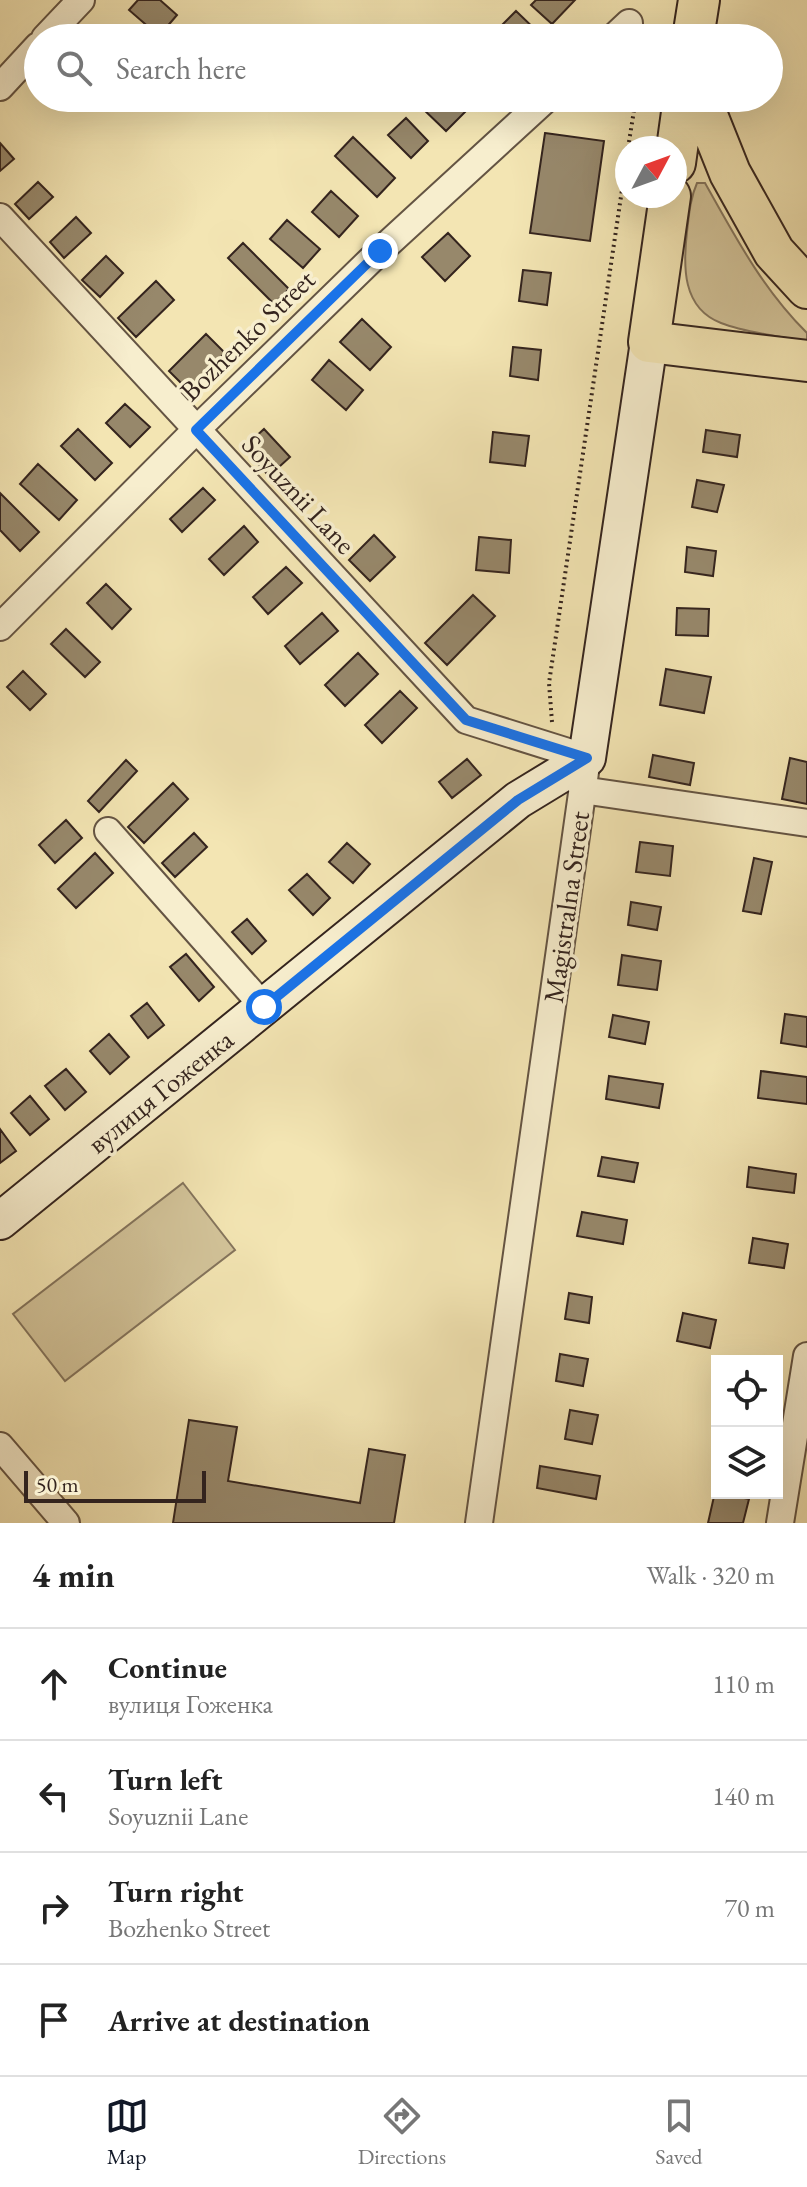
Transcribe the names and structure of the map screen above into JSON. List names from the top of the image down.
{
  "streets": {
    "main road": ["Magistralna Street"],
    "street": ["Bozhenko Street", "Soyuznii Lane", "вулиця Гоженка"]
  },
  "crossings": [
    ["Bozhenko Street", "Soyuznii Lane"],
    ["Soyuznii Lane", "Magistralna Street"],
    ["Soyuznii Lane", "вулиця Гоженка"],
    ["Magistralna Street", "вулиця Гоженка"]
  ],
  "scale_bar": "50 m",
  "north": "top right",
  "page": {
    "search": "Search here",
    "scale": "50 m",
    "heading": ["4 min", "Walk · 320 m"],
    "list": [
      ["Continue", "вулиця Гоженка", "110 m"],
      ["Turn left", "Soyuznii Lane", "140 m"],
      ["Turn right", "Bozhenko Street", "70 m"],
      "Arrive at destination"
    ],
    "nav": ["Map", "Directions", "Saved"]
  }
}
